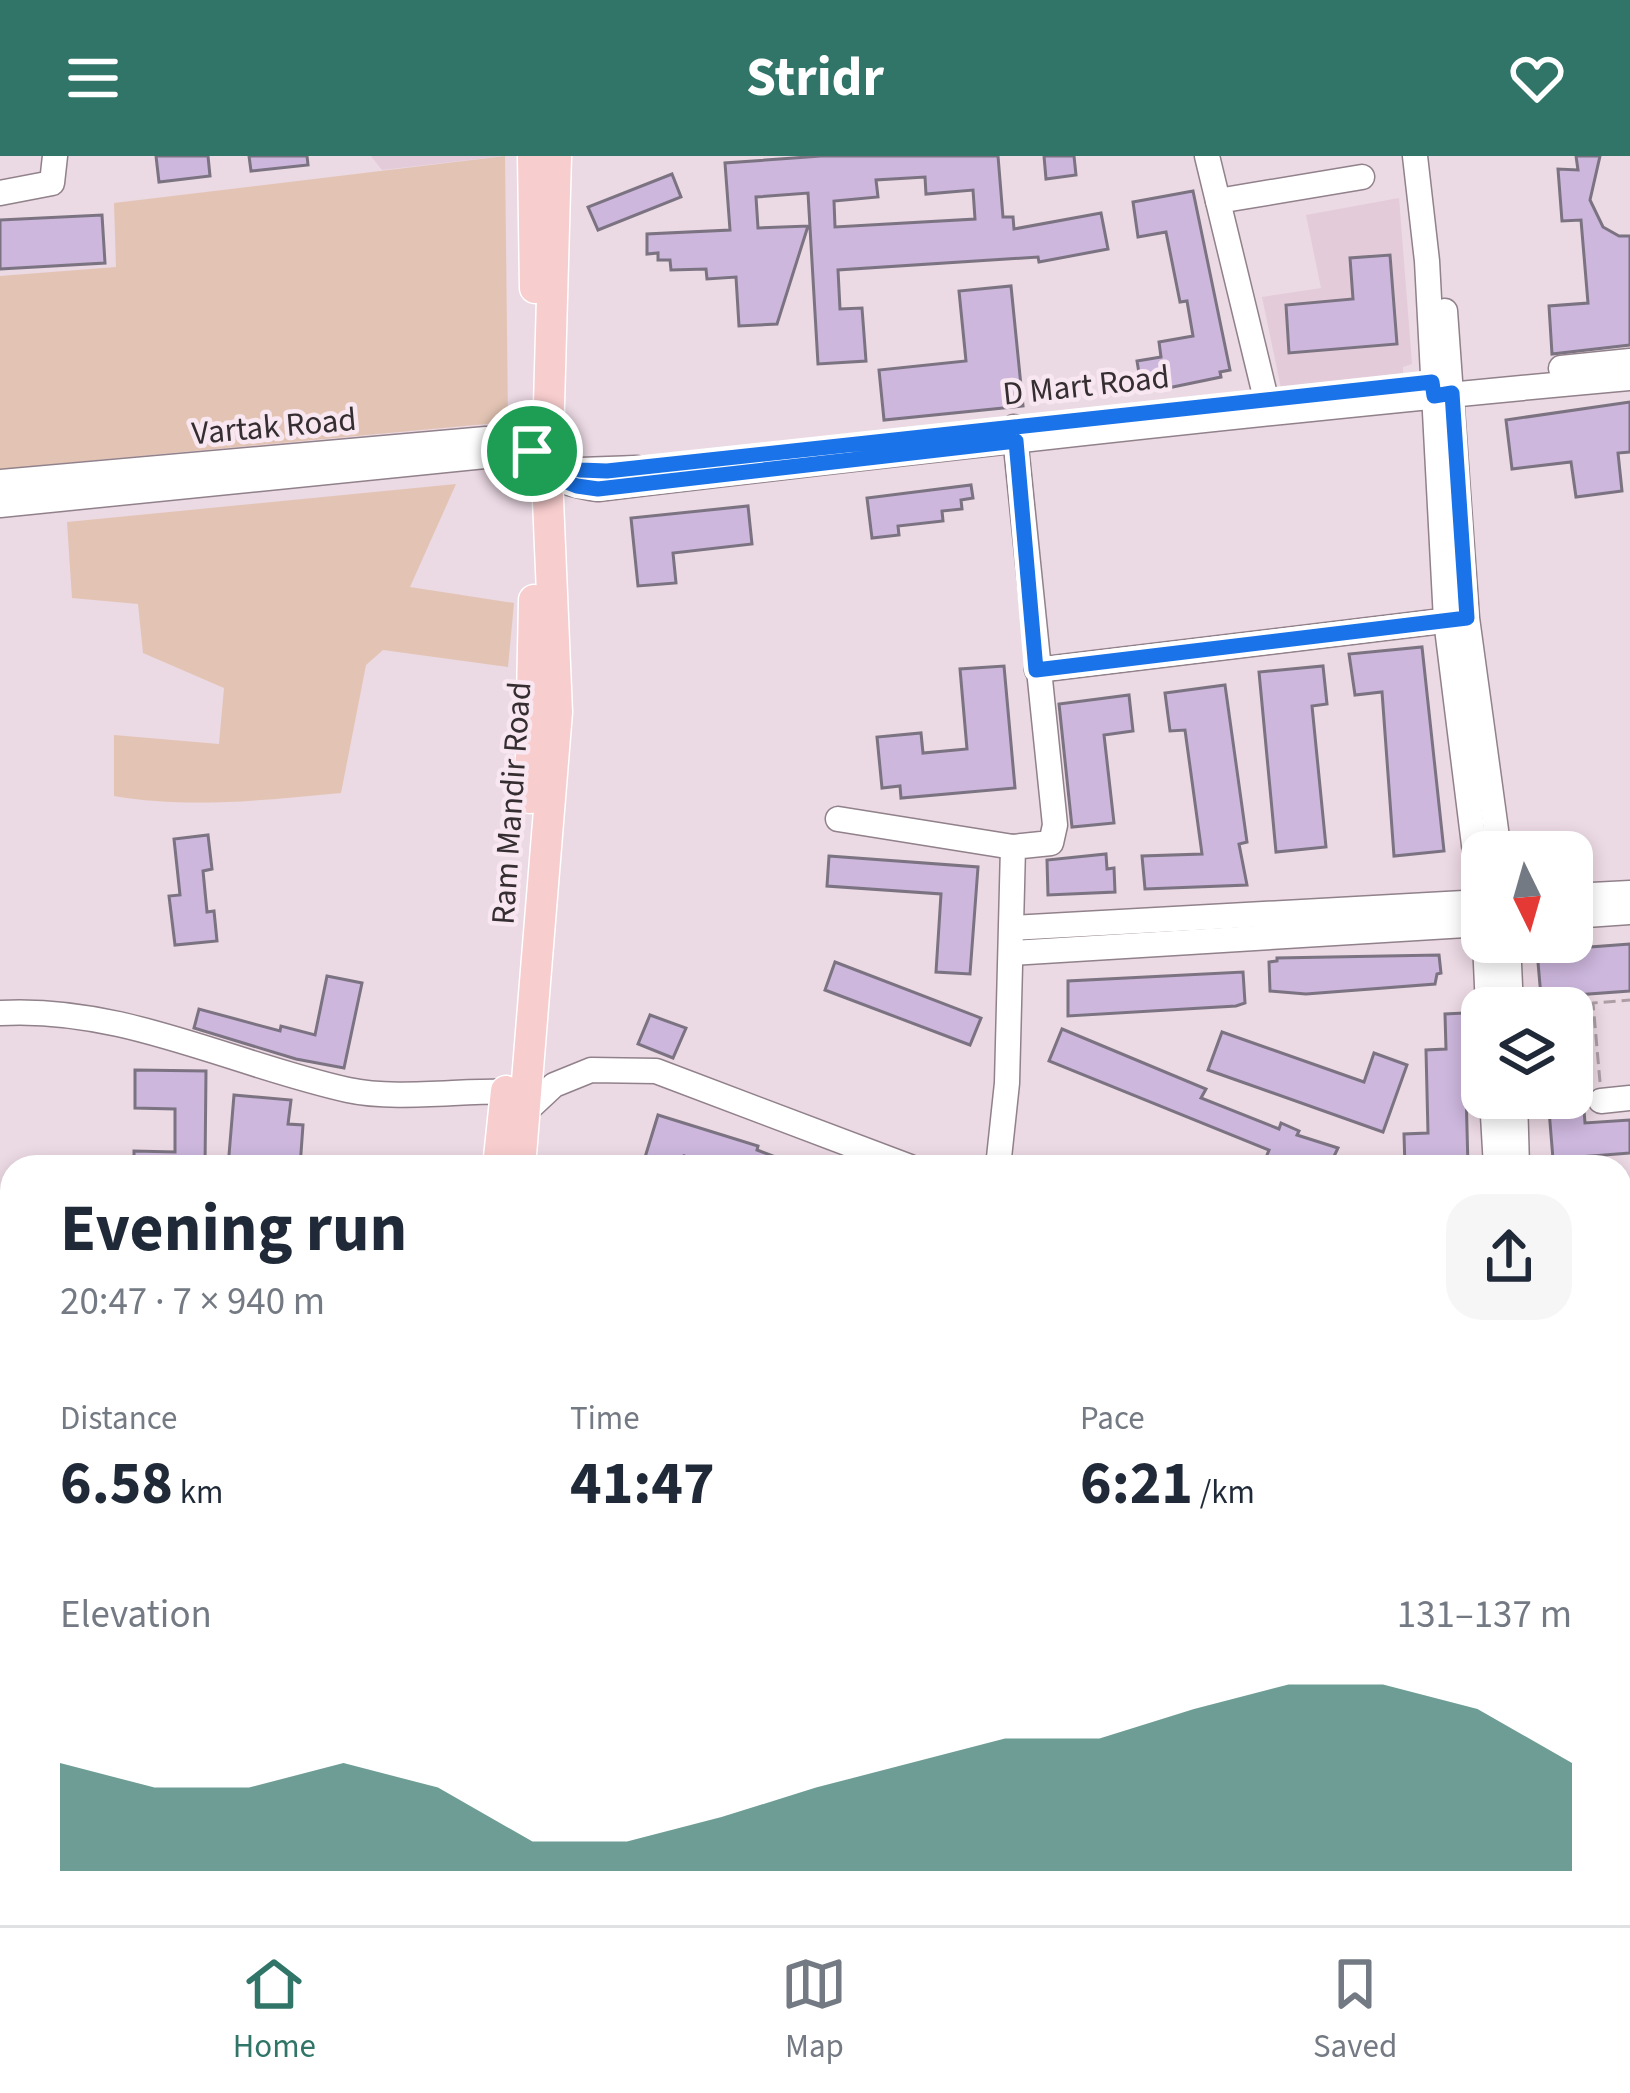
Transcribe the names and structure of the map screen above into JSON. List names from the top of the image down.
{
  "streets": {
    "street": ["D Mart Road", "Vartak Road"]
  },
  "crossings": [
    ["D Mart Road", "Vartak Road"]
  ],
  "north": "bottom",
  "page": {
    "header": "Stridr",
    "heading": ["Evening run", "20:47 · 7 × 940 m"],
    "stats": [
      ["Distance", "6.58 km"],
      ["Time", "41:47"],
      ["Pace", "6:21 /km"]
    ],
    "chart": ["Elevation", "131–137 m"],
    "tabs": ["Home", "Map", "Saved"]
  }
}
